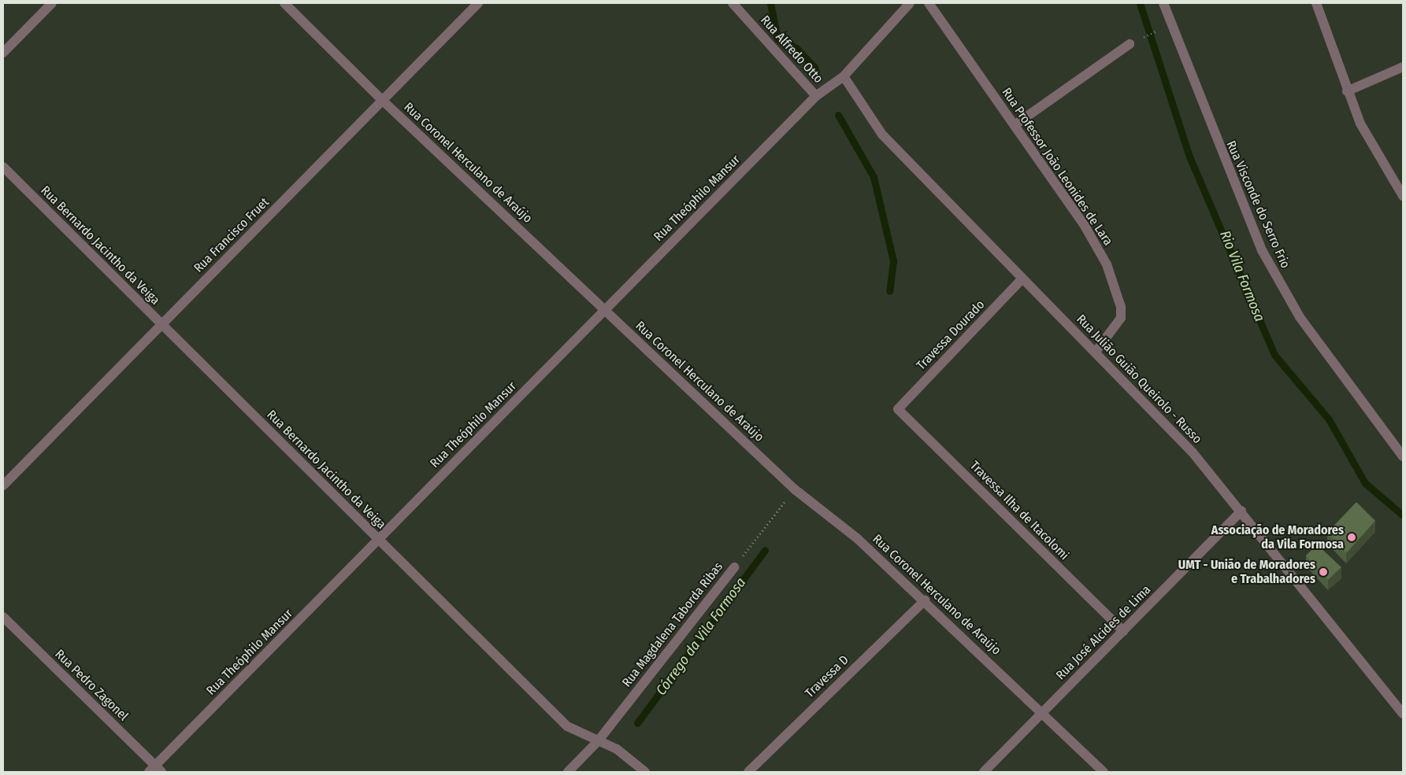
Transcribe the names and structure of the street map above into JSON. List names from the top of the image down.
{
  "streets": {
    "street": [
      "Rua Alfredo Otto",
      "Rua Coronel Herculano de Araújo",
      "Rua Professor João Leonides de Lara",
      "Rua Theóphilo Mansur",
      "Rua Visconde do Serro Frio",
      "Rua Francisco Fruet",
      "Rua Bernardo Jacintho da Veiga",
      "Travessa Dourado",
      "Rua Julião Guião Queirolo - Russo",
      "Travessa Ilha de Itacolomi",
      "Rua Magdalena Taborda Ribas",
      "Rua José Alcides de Lima",
      "Travessa D",
      "Rua Pedro Zagonel"
    ]
  },
  "crossings": [
    ["Rua Alfredo Otto", "Rua Theóphilo Mansur"],
    ["Rua Coronel Herculano de Araújo", "Rua Theóphilo Mansur"],
    ["Rua Coronel Herculano de Araújo", "Rua Francisco Fruet"],
    ["Rua Coronel Herculano de Araújo", "Rua Magdalena Taborda Ribas"],
    ["Rua Coronel Herculano de Araújo", "Rua José Alcides de Lima"],
    ["Rua Coronel Herculano de Araújo", "Travessa D"],
    ["Rua Professor João Leonides de Lara", "Rua Julião Guião Queirolo - Russo"],
    ["Rua Theóphilo Mansur", "Rua Bernardo Jacintho da Veiga"],
    ["Rua Theóphilo Mansur", "Rua Julião Guião Queirolo - Russo"],
    ["Rua Theóphilo Mansur", "Rua Pedro Zagonel"],
    ["Rua Francisco Fruet", "Rua Bernardo Jacintho da Veiga"],
    ["Rua Bernardo Jacintho da Veiga", "Rua Magdalena Taborda Ribas"],
    ["Travessa Dourado", "Rua Julião Guião Queirolo - Russo"],
    ["Travessa Dourado", "Travessa Ilha de Itacolomi"],
    ["Rua Julião Guião Queirolo - Russo", "Rua José Alcides de Lima"],
    ["Travessa Ilha de Itacolomi", "Rua José Alcides de Lima"]
  ],
  "water": ["Rio Vila Formosa", "Córrego da Vila Formosa"],
  "places": ["Associação de Moradores da Vila Formosa", "UMT - União de Moradores e Trabalhadores"]
}
